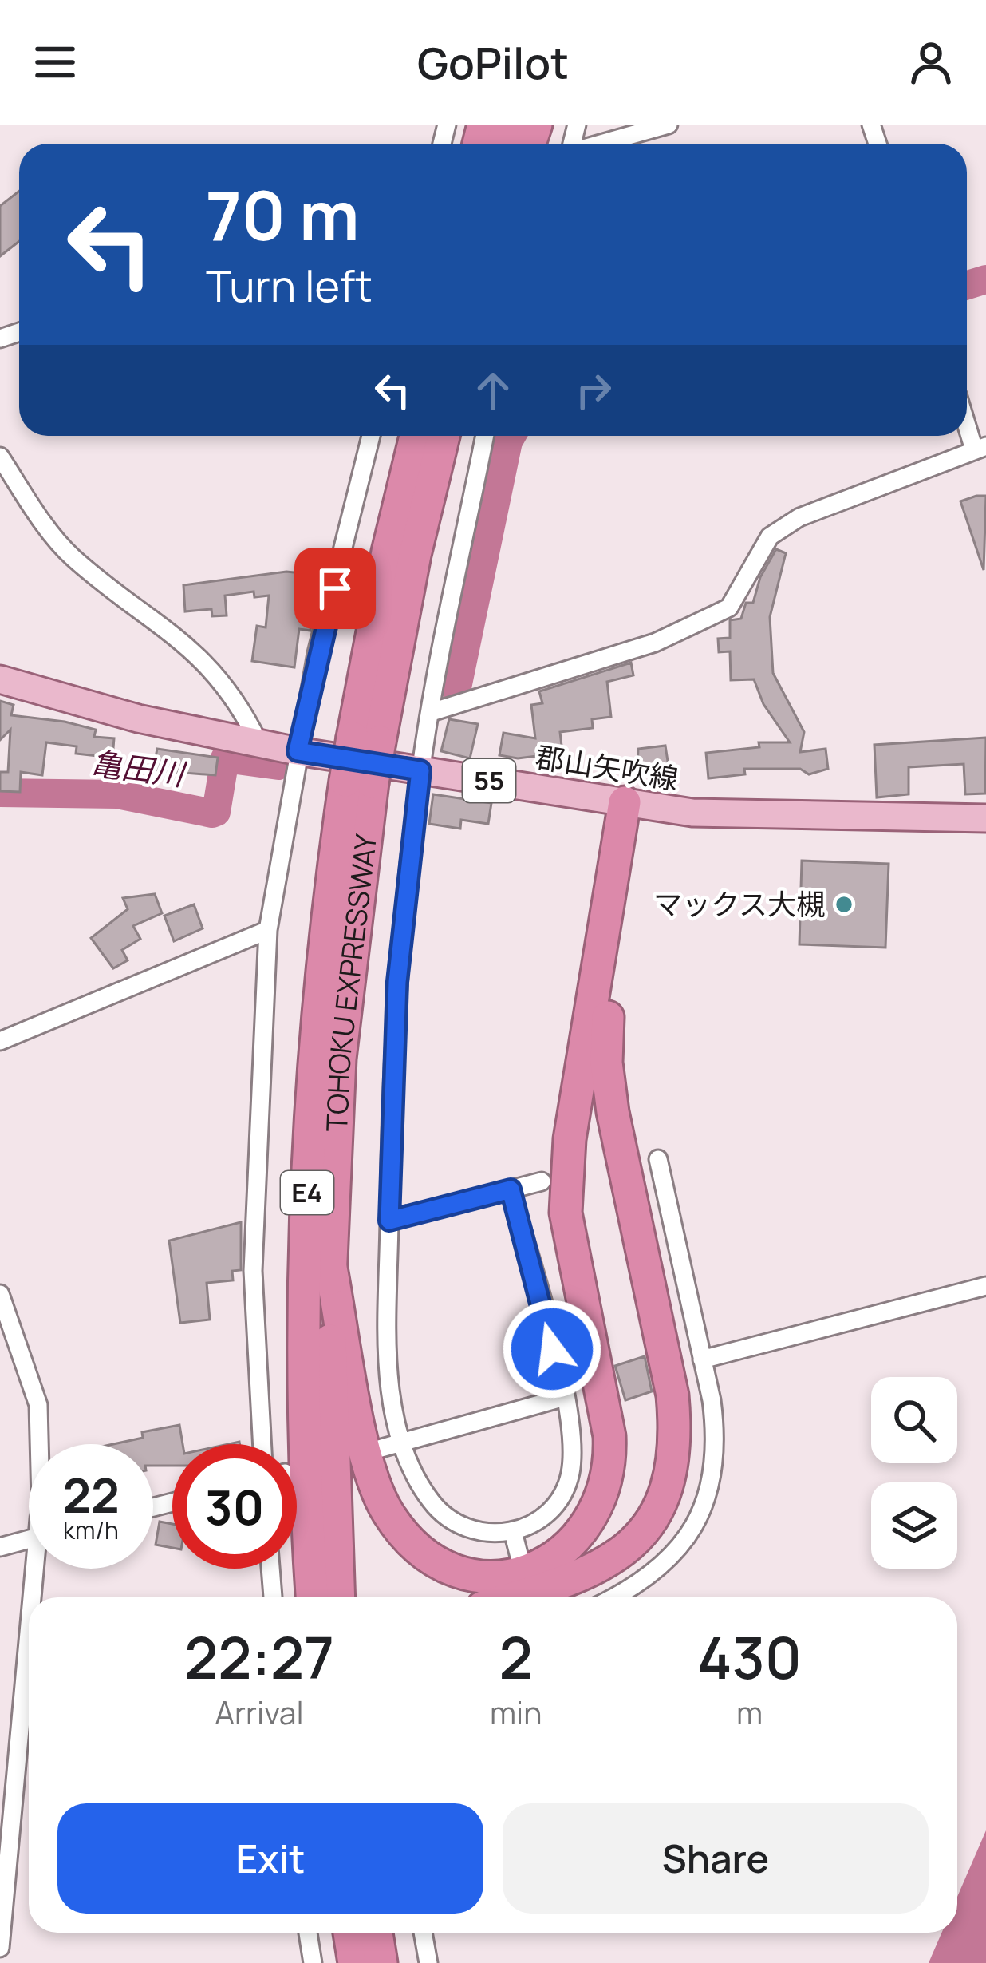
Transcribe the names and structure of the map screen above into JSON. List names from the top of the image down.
{
  "streets": {
    "highway": ["TOHOKU EXPRESSWAY", "E4"],
    "main road": ["郡山矢吹線", "55"]
  },
  "water": ["亀田川"],
  "places": ["マックス大槻"],
  "page": {
    "header": "GoPilot",
    "turn": ["70 m", "Turn left"],
    "speed": "22 km/h",
    "limit": "30",
    "eta": [
      "22:27",
      "Arrival",
      "2",
      "min",
      "430",
      "m"
    ],
    "buttons": ["Exit", "Share"]
  }
}
